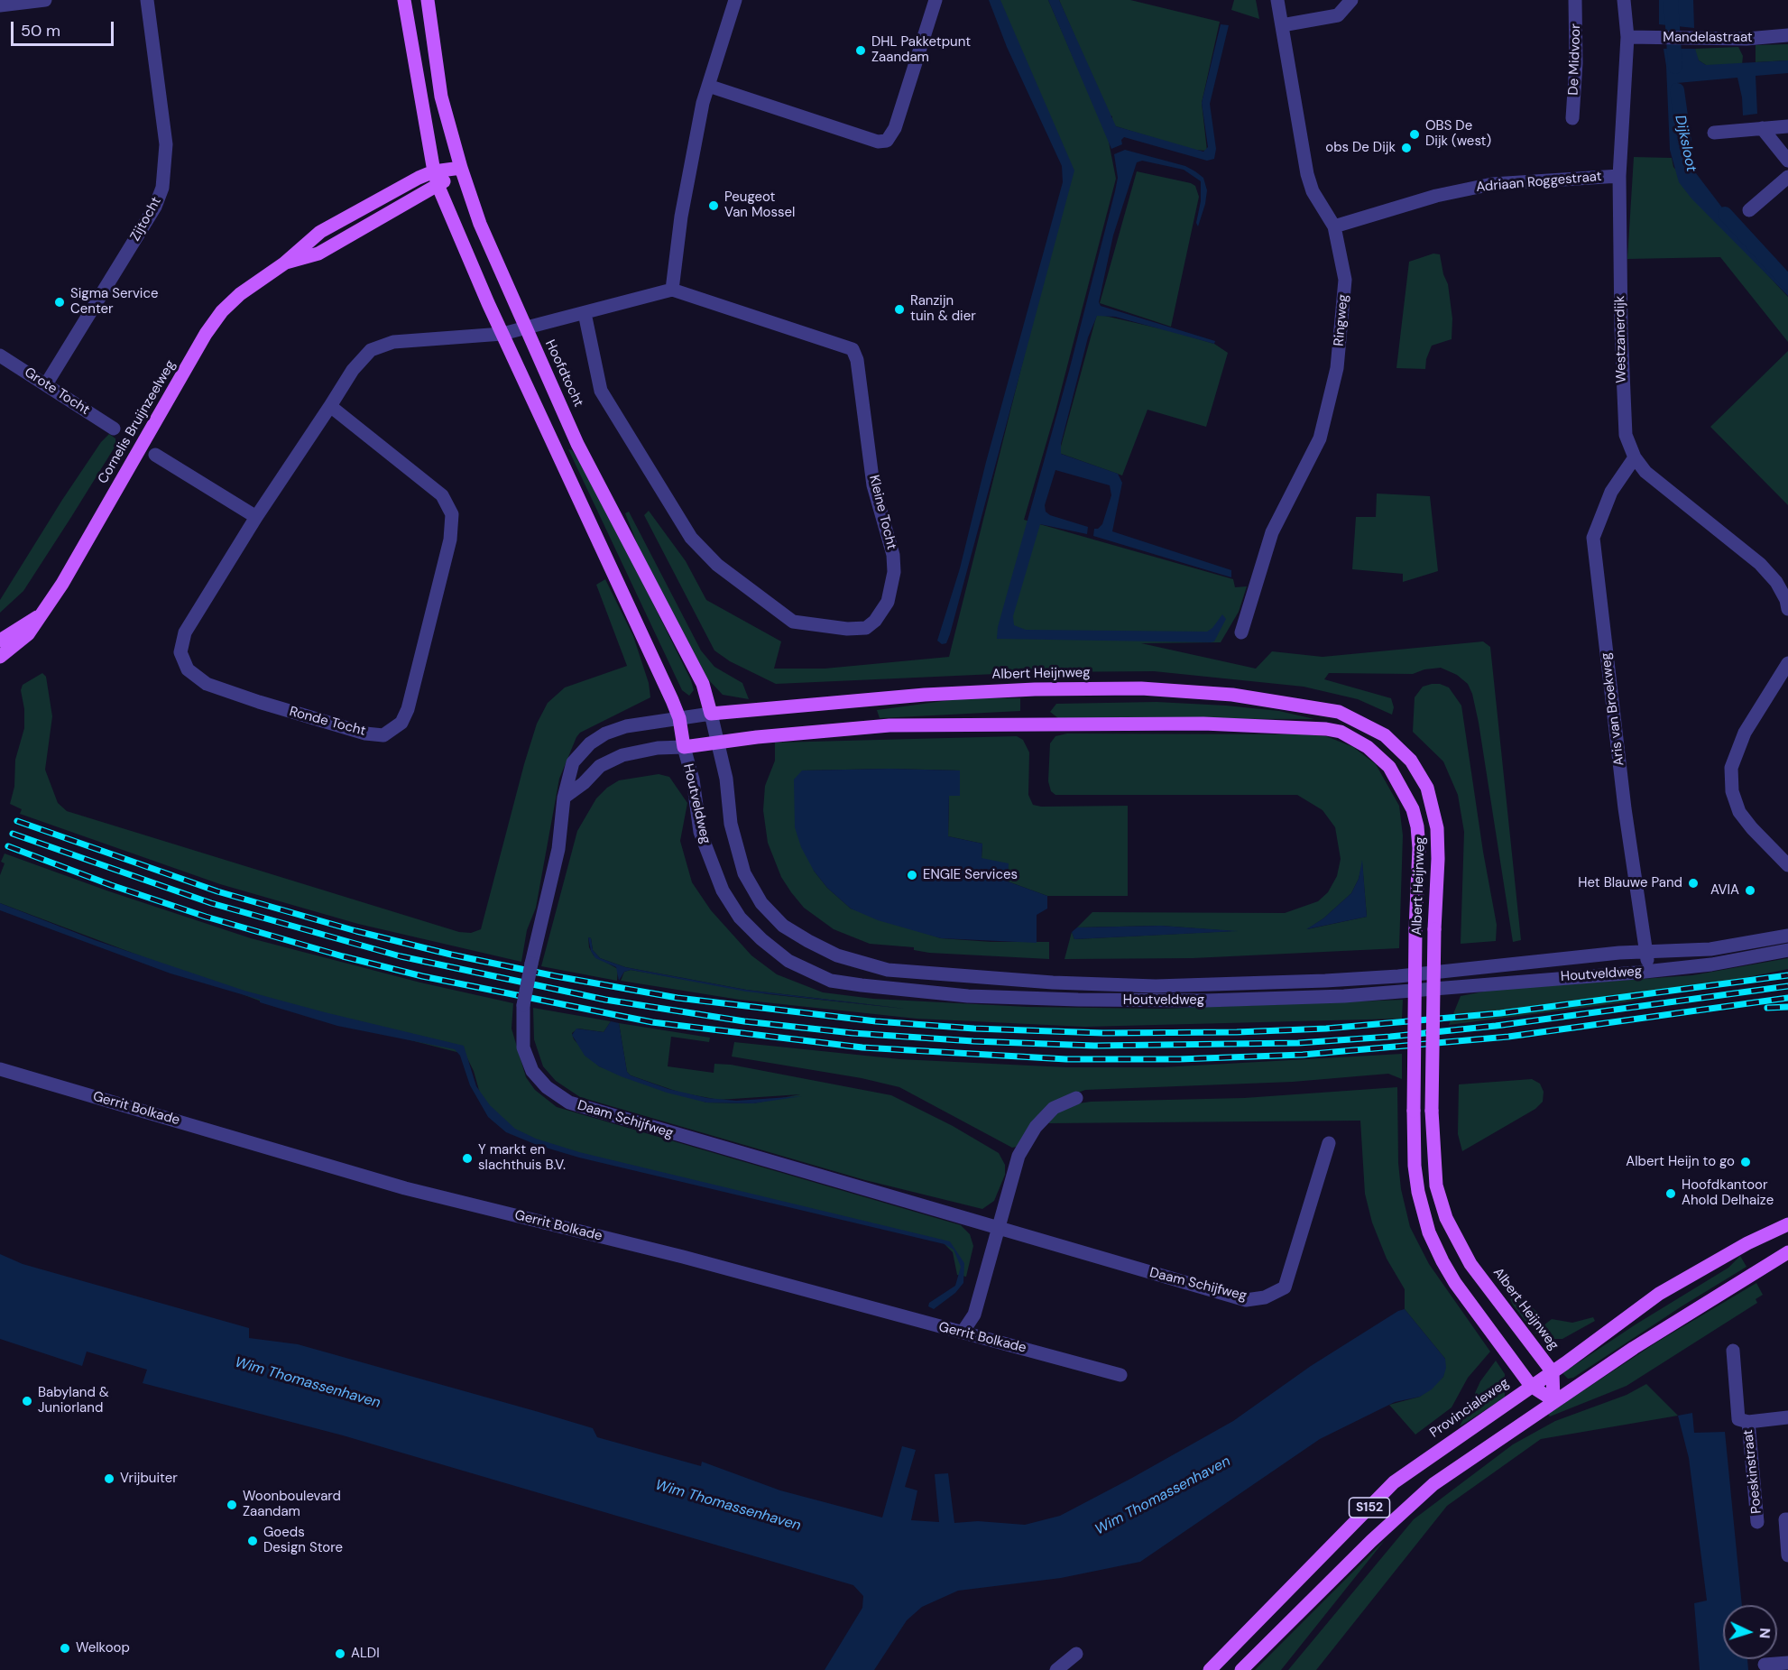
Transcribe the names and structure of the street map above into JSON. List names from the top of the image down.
{
  "streets": {
    "main road": [
      "Hoofdtocht",
      "Cornelis Bruijnzeelweg",
      "Albert Heijnweg",
      "Provincialeweg",
      "S152"
    ],
    "street": [
      "Mandelastraat",
      "De Midvoor",
      "Adriaan Roggestraat",
      "Zijtocht",
      "Ringweg",
      "Westzanerdijk",
      "Grote Tocht",
      "Kleine Tocht",
      "Aris van Broekweg",
      "Ronde Tocht",
      "Houtveldweg",
      "Gerrit Bolkade",
      "Daam Schijfweg",
      "Poeskinstraat"
    ]
  },
  "crossings": [
    ["Mandelastraat", "Westzanerdijk"],
    ["Adriaan Roggestraat", "Ringweg"],
    ["Adriaan Roggestraat", "Westzanerdijk"],
    ["Zijtocht", "Grote Tocht"],
    ["Westzanerdijk", "Aris van Broekweg"],
    ["Hoofdtocht", "Cornelis Bruijnzeelweg"],
    ["Hoofdtocht", "Albert Heijnweg"],
    ["Hoofdtocht", "Ronde Tocht"],
    ["Hoofdtocht", "Houtveldweg"],
    ["Albert Heijnweg", "Houtveldweg"],
    ["Albert Heijnweg", "Daam Schijfweg"],
    ["Albert Heijnweg", "Provincialeweg"],
    ["Albert Heijnweg", "S152"],
    ["Aris van Broekweg", "Houtveldweg"]
  ],
  "water": ["Dijksloot", "Wim Thomassenhaven"],
  "places": [
    "DHL Pakketpunt Zaandam",
    "OBS De Dijk (west)",
    "obs De Dijk",
    "Peugeot Van Mossel",
    "Sigma Service Center",
    "Ranzijn tuin & dier",
    "ENGIE Services",
    "Het Blauwe Pand",
    "AVIA",
    "Y markt en slachthuis B.V.",
    "Albert Heijn to go",
    "Hoofdkantoor Ahold Delhaize",
    "Babyland & Juniorland",
    "Vrijbuiter",
    "Woonboulevard Zaandam",
    "Goeds Design Store",
    "Welkoop",
    "ALDI"
  ],
  "scale_bar": "50 m",
  "north": "right"
}
